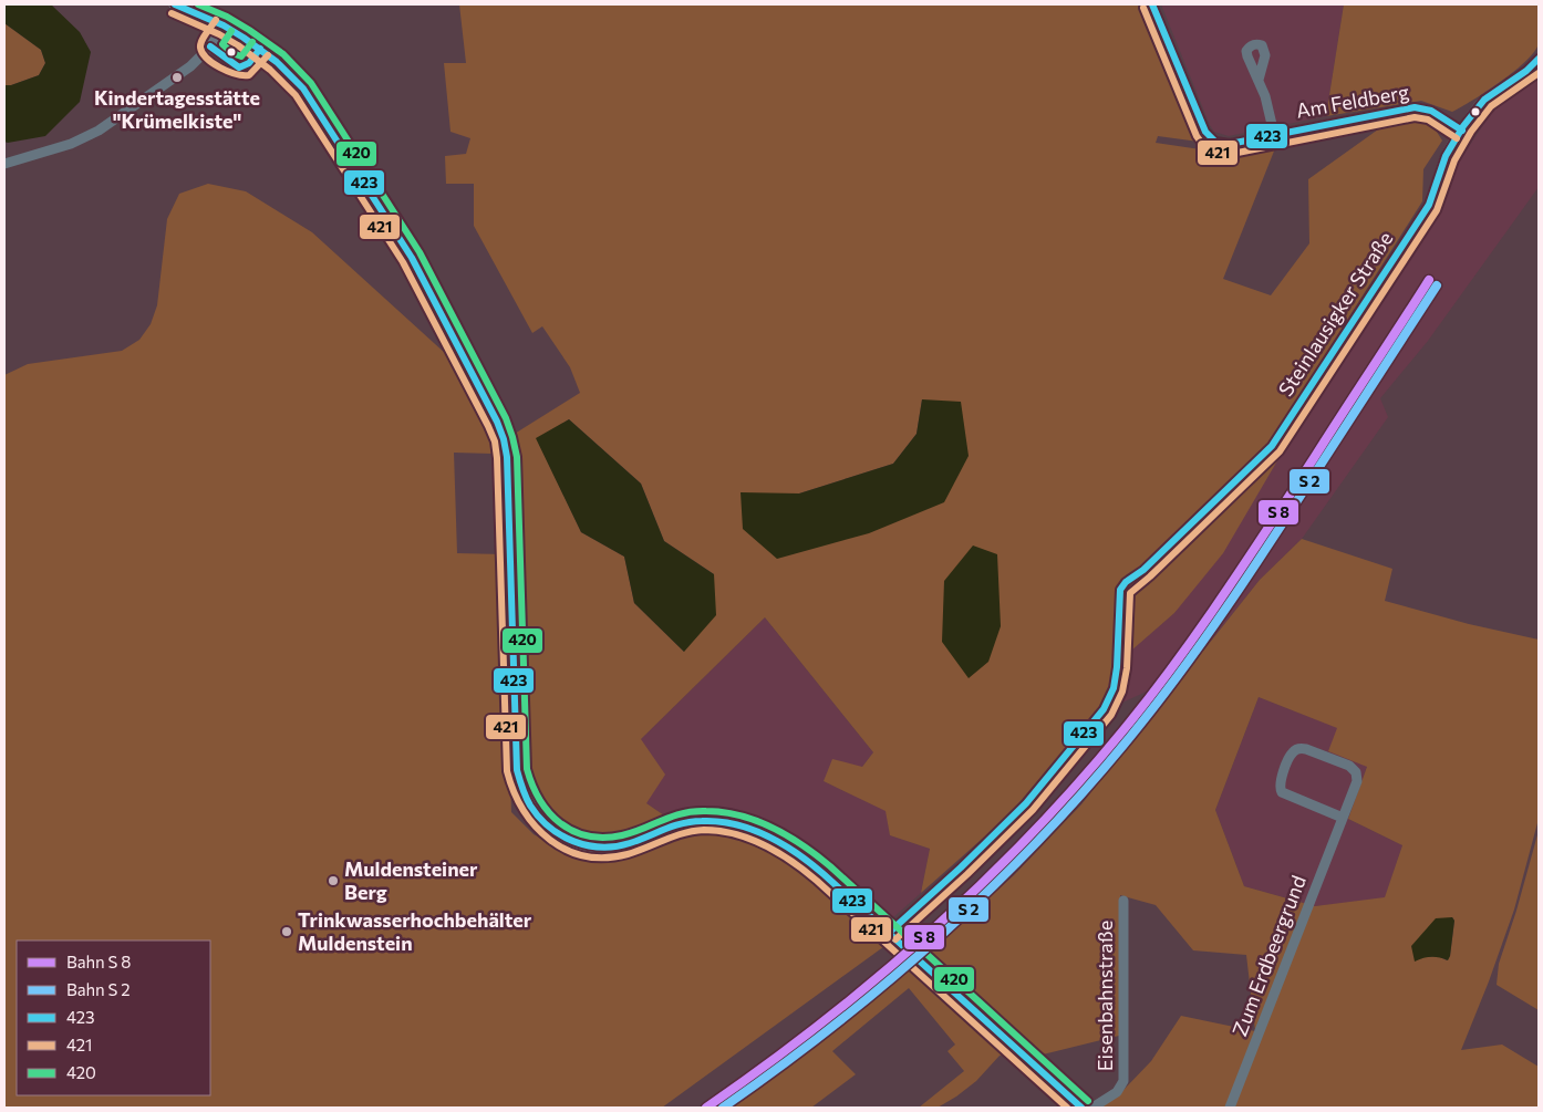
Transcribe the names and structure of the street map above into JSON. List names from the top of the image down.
{
  "streets": {
    "street": [
      "Am Feldberg",
      "Steinlausigker Straße",
      "Zum Erdbeergrund",
      "Eisenbahnstraße"
    ]
  },
  "crossings": [
    ["Am Feldberg", "Steinlausigker Straße"]
  ],
  "places": ["Kindertagesstätte \"Krümelkiste\"", "Muldensteiner Berg", "Trinkwasserhochbehälter Muldenstein"],
  "lines": ["transit line 423", "transit line 420", "transit line 421"],
  "legend": [
    "Bahn S 8",
    "Bahn S 2",
    "423",
    "421",
    "420"
  ]
}
